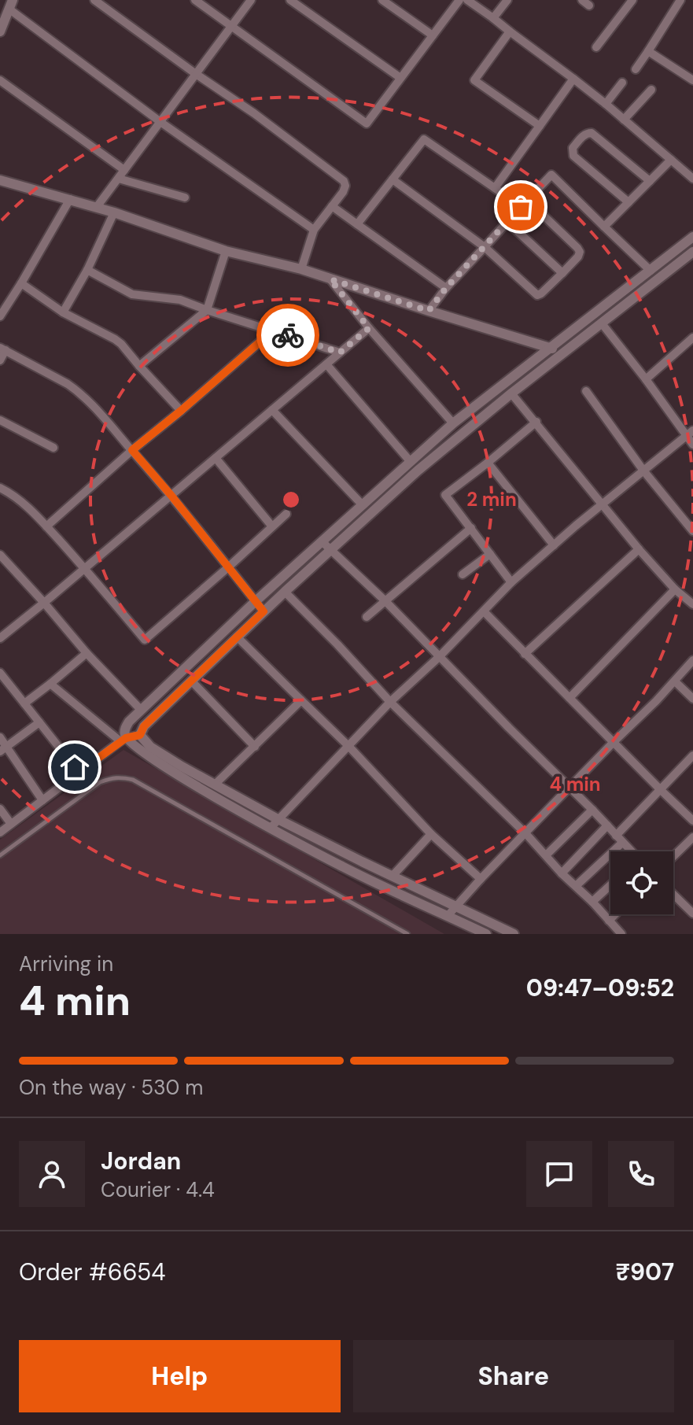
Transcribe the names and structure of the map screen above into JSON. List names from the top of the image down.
{
  "page": {
    "heading": ["4 min", "Arriving in", "09:47–09:52"],
    "panel": [
      "Jordan",
      "Courier · 4.4",
      "Order #6654",
      "₹907"
    ],
    "bar": "On the way · 530 m",
    "buttons": ["Help", "Share"]
  },
  "rings": ["2 min", "4 min"]
}
